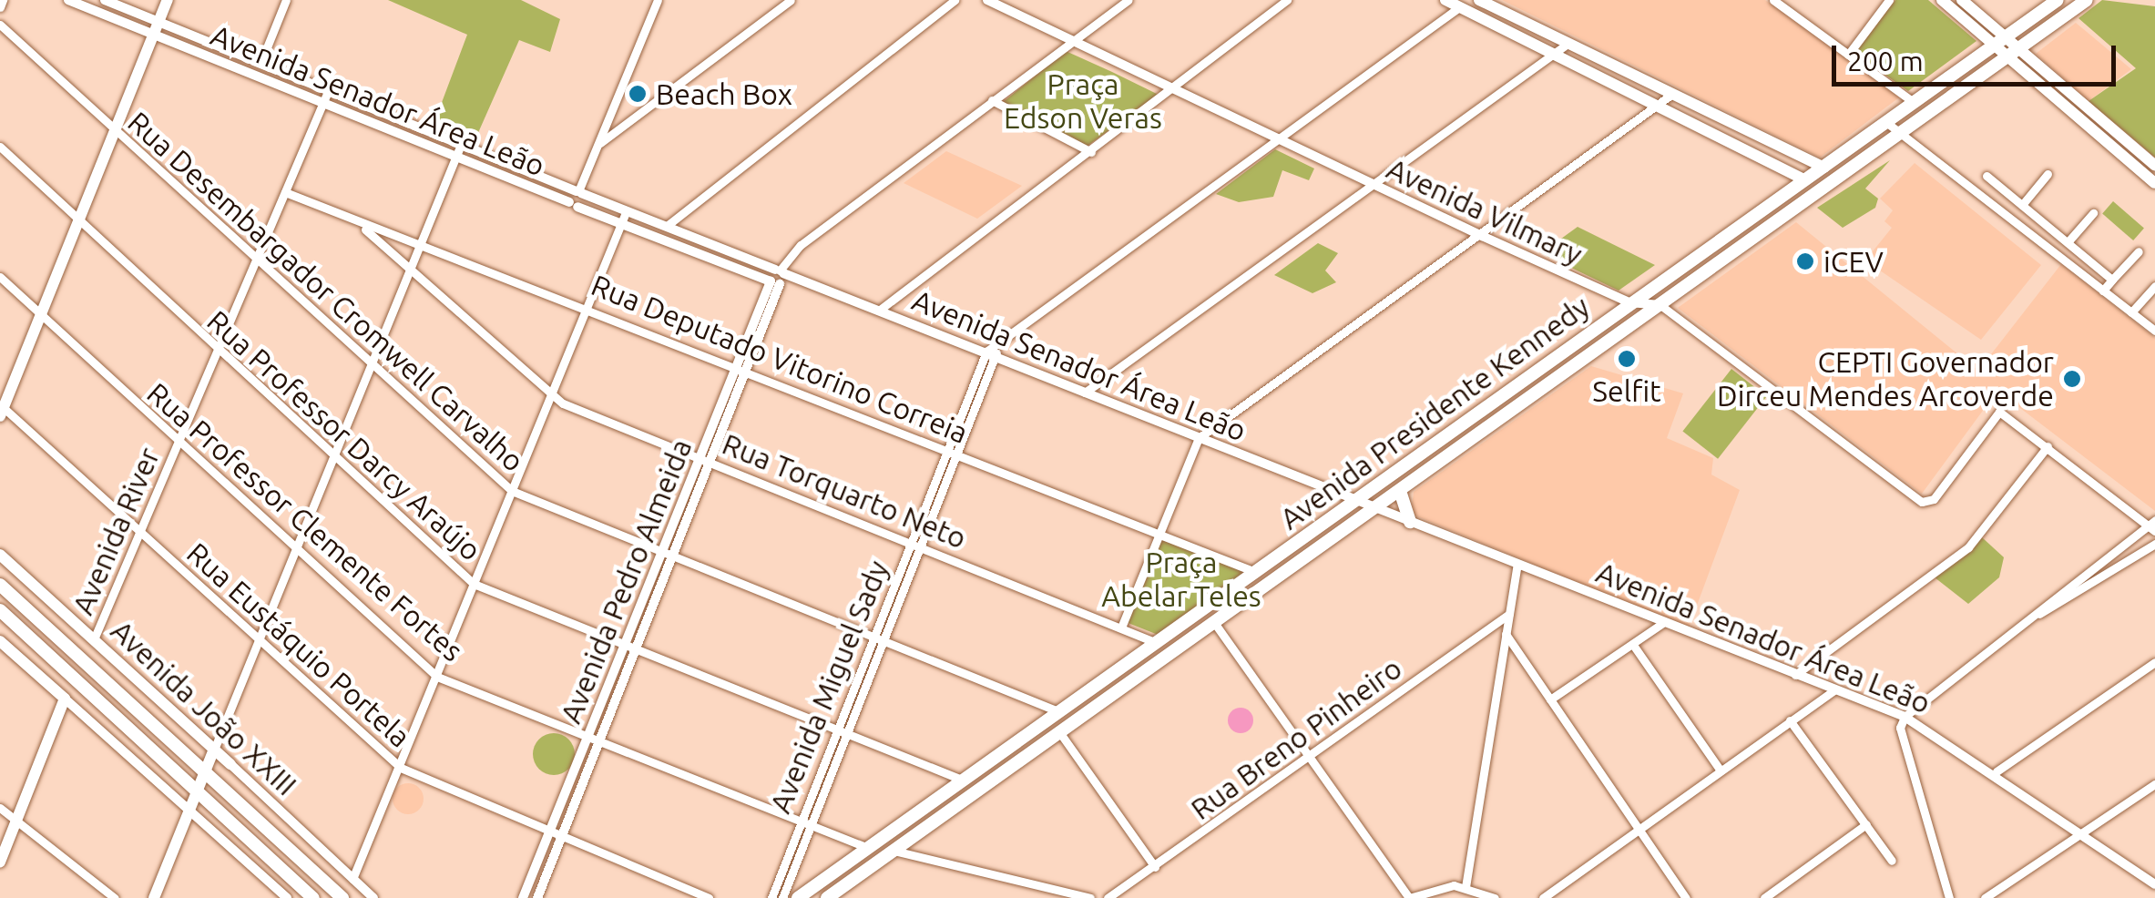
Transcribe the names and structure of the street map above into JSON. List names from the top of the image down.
{
  "streets": {
    "main road": ["Avenida Presidente Kennedy", "Avenida João XXIII"],
    "street": [
      "Avenida Senador Área Leão",
      "Avenida Vilmary",
      "Rua Desembargador Cromwell Carvalho",
      "Rua Deputado Vitorino Correia",
      "Rua Professor Darcy Araújo",
      "Rua Torquarto Neto",
      "Rua Professor Clemente Fortes",
      "Avenida River",
      "Avenida Pedro Almeida",
      "Rua Eustáquio Portela",
      "Avenida Miguel Sady",
      "Rua Breno Pinheiro"
    ]
  },
  "crossings": [
    ["Avenida Senador Área Leão", "Avenida Presidente Kennedy"],
    ["Avenida Senador Área Leão", "Avenida River"],
    ["Avenida Senador Área Leão", "Avenida Pedro Almeida"],
    ["Avenida Senador Área Leão", "Avenida Miguel Sady"],
    ["Avenida Vilmary", "Avenida Presidente Kennedy"],
    ["Rua Desembargador Cromwell Carvalho", "Avenida Presidente Kennedy"],
    ["Rua Desembargador Cromwell Carvalho", "Avenida River"],
    ["Rua Desembargador Cromwell Carvalho", "Avenida Pedro Almeida"],
    ["Rua Desembargador Cromwell Carvalho", "Avenida Miguel Sady"],
    ["Rua Deputado Vitorino Correia", "Avenida Presidente Kennedy"],
    ["Rua Deputado Vitorino Correia", "Rua Torquarto Neto"],
    ["Rua Deputado Vitorino Correia", "Avenida River"],
    ["Rua Deputado Vitorino Correia", "Avenida Pedro Almeida"],
    ["Rua Deputado Vitorino Correia", "Avenida Miguel Sady"],
    ["Avenida Presidente Kennedy", "Rua Professor Darcy Araújo"],
    ["Avenida Presidente Kennedy", "Rua Torquarto Neto"],
    ["Avenida Presidente Kennedy", "Rua Professor Clemente Fortes"],
    ["Rua Professor Darcy Araújo", "Avenida River"],
    ["Rua Professor Darcy Araújo", "Avenida Pedro Almeida"],
    ["Rua Professor Darcy Araújo", "Avenida Miguel Sady"],
    ["Rua Torquarto Neto", "Avenida Pedro Almeida"],
    ["Rua Torquarto Neto", "Avenida Miguel Sady"],
    ["Rua Professor Clemente Fortes", "Avenida River"],
    ["Rua Professor Clemente Fortes", "Avenida Pedro Almeida"],
    ["Rua Professor Clemente Fortes", "Avenida Miguel Sady"],
    ["Avenida River", "Rua Eustáquio Portela"],
    ["Avenida River", "Avenida João XXIII"],
    ["Avenida Pedro Almeida", "Rua Eustáquio Portela"]
  ],
  "parks": ["Praça Edson Veras", "Praça Abelar Teles"],
  "places": [
    "Beach Box",
    "iCEV",
    "Selfit",
    "CEPTI Governador Dirceu Mendes Arcoverde"
  ],
  "scale_bar": "200 m"
}
